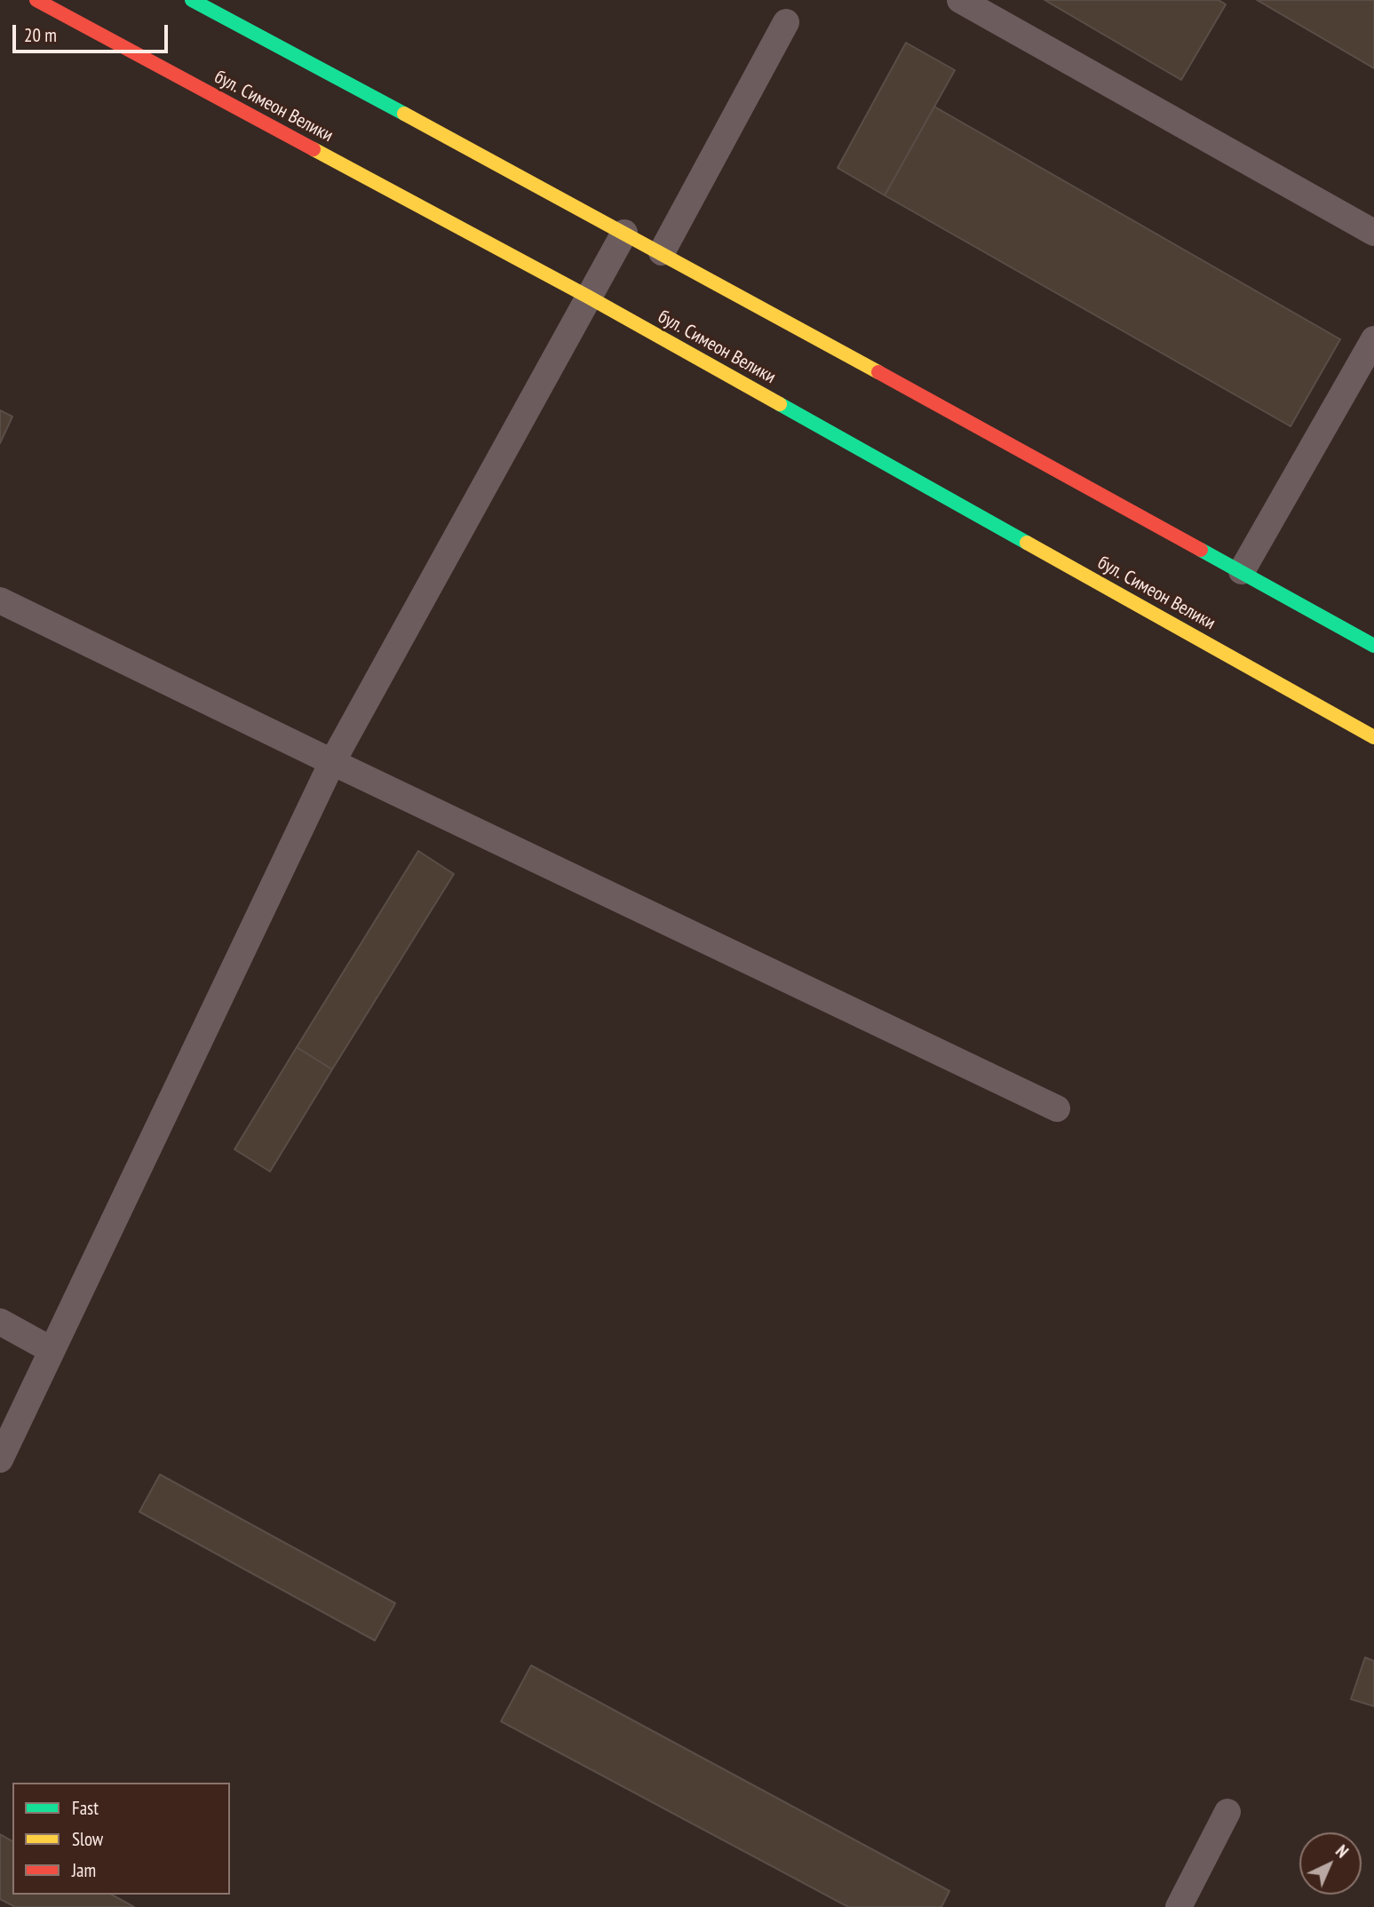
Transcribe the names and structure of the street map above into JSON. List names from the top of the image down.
{
  "streets": {
    "main road": ["бул. Симеон Велики"]
  },
  "legend": ["Fast", "Slow", "Jam"],
  "scale_bar": "20 m",
  "north": "top right"
}
